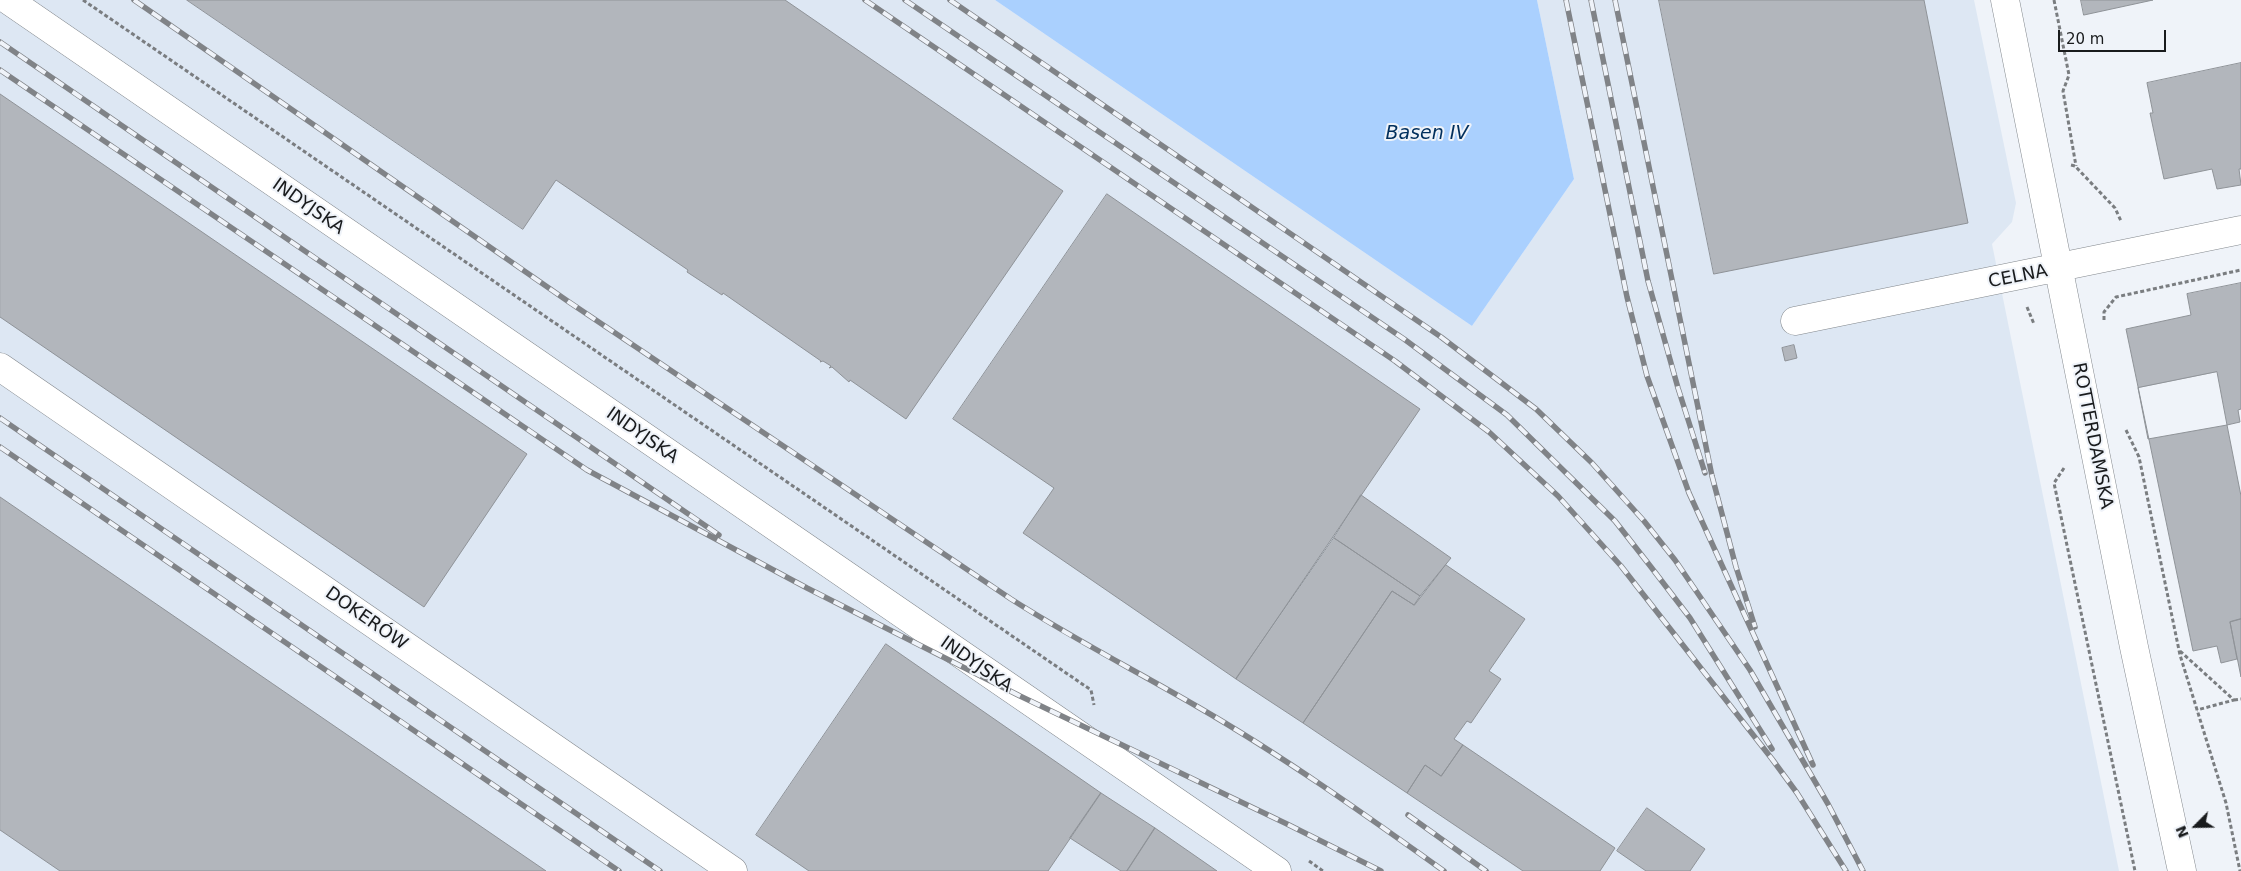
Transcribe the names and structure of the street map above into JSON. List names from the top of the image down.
{
  "streets": {
    "street": [
      "INDYJSKA",
      "CELNA",
      "ROTTERDAMSKA",
      "DOKERÓW"
    ]
  },
  "crossings": [
    ["CELNA", "ROTTERDAMSKA"]
  ],
  "water": ["Basen IV"],
  "scale_bar": "20 m",
  "north": "bottom left"
}
